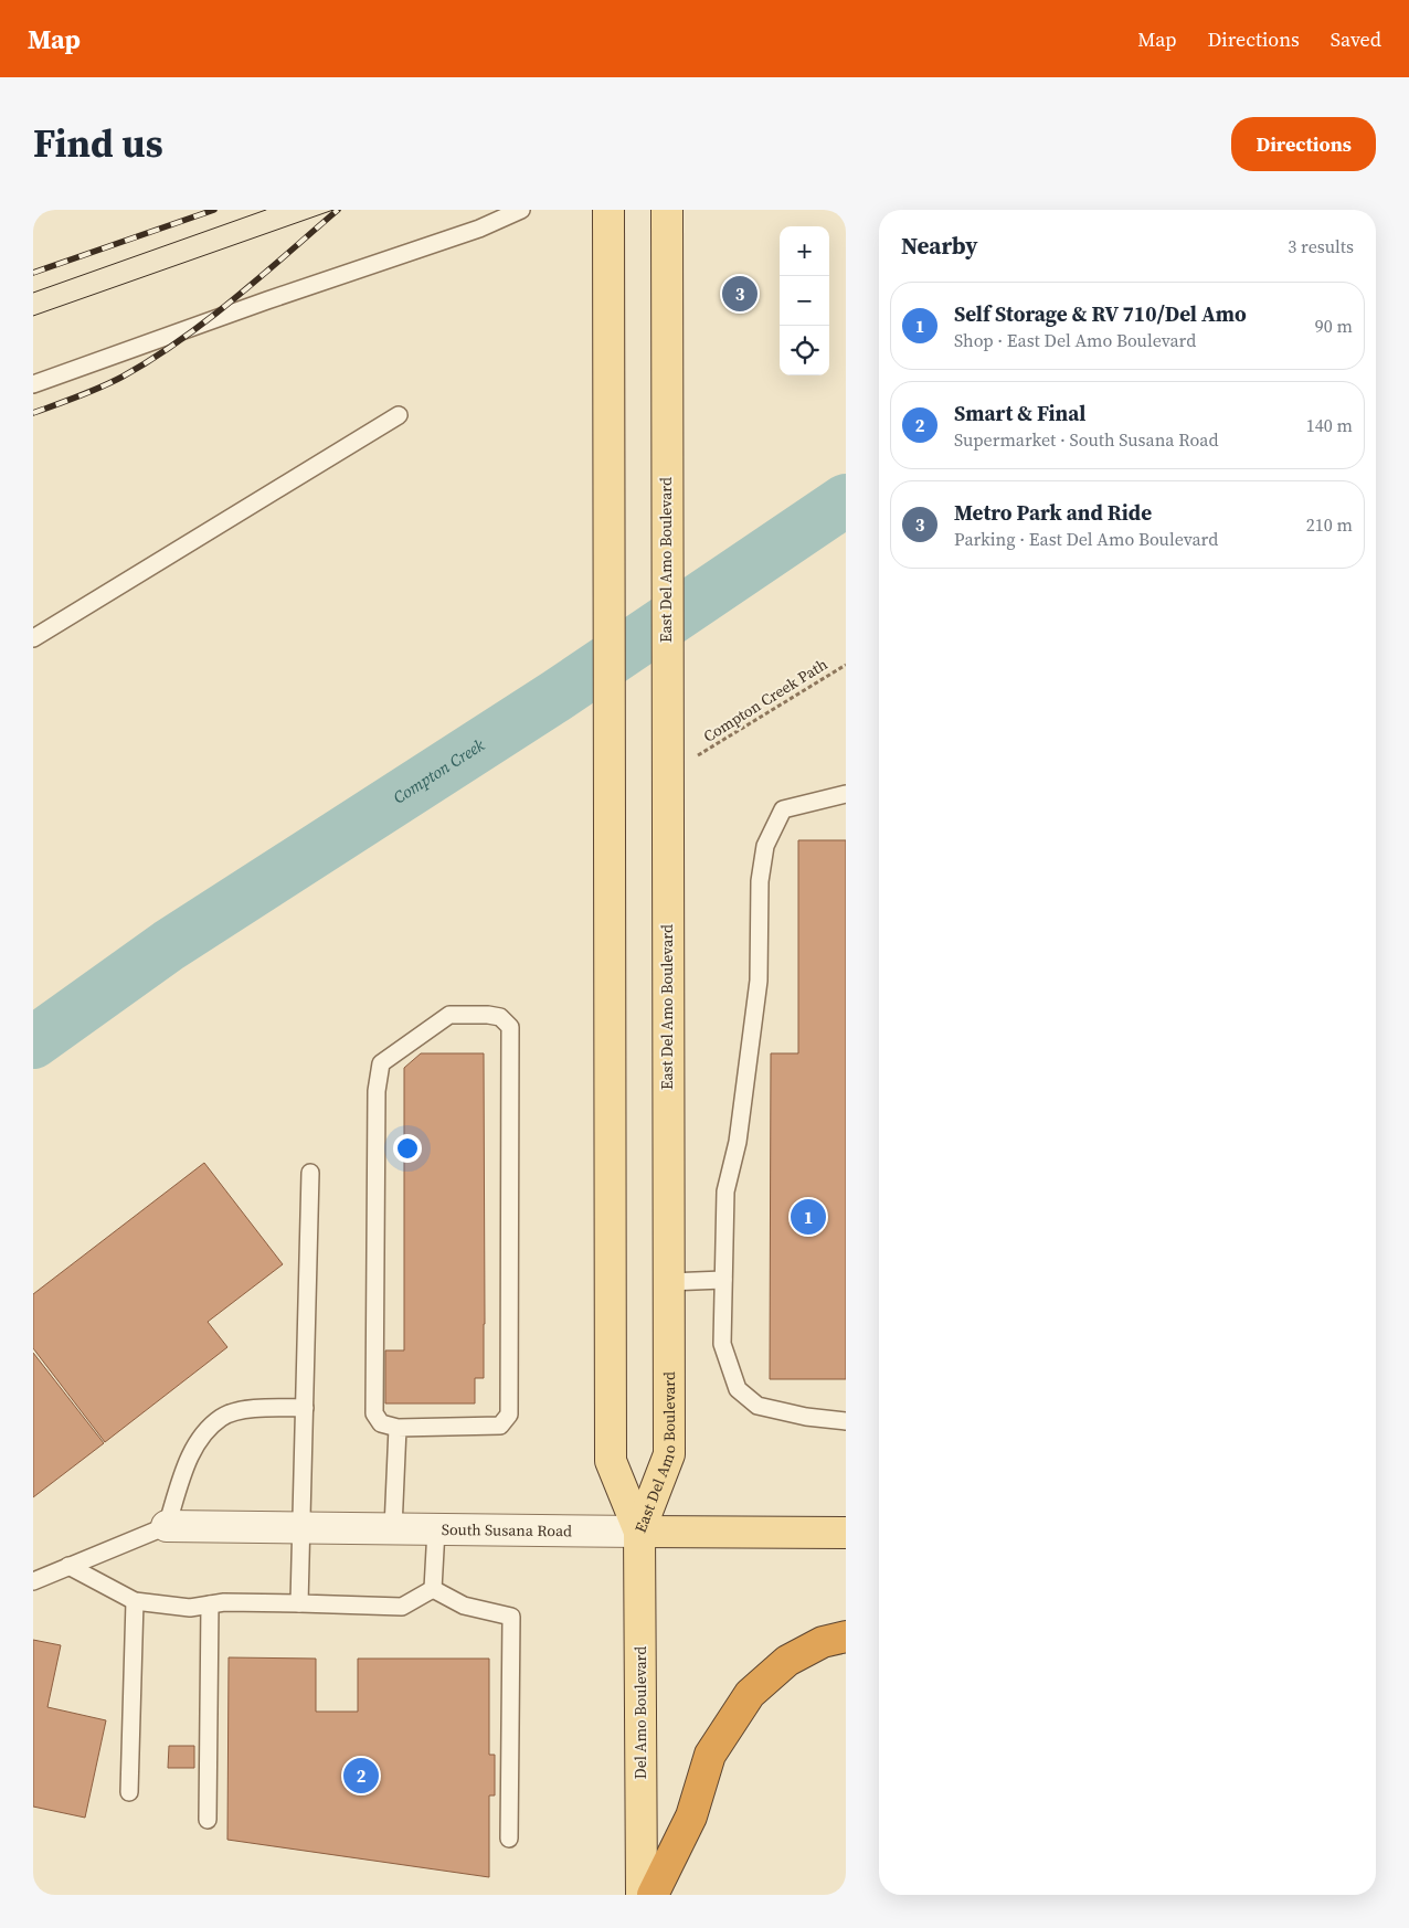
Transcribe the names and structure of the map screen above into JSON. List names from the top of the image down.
{
  "streets": {
    "main road": ["East Del Amo Boulevard", "South Susana Road", "Del Amo Boulevard"],
    "path": ["Compton Creek Path"]
  },
  "crossings": [
    ["East Del Amo Boulevard", "Compton Creek Path"],
    ["East Del Amo Boulevard", "South Susana Road"],
    ["East Del Amo Boulevard", "Del Amo Boulevard"],
    ["South Susana Road", "Del Amo Boulevard"]
  ],
  "water": ["Compton Creek"],
  "page": {
    "header": "Map",
    "nav": ["Map", "Directions", "Saved"],
    "title": "Find us",
    "buttons": "Directions",
    "heading": ["Nearby", "3 results"],
    "map_buttons": ["+", "−"],
    "pins": ["3", "1", "2"],
    "list": [
      {
        "mark": "1",
        "name": "Self Storage & RV 710/Del Amo",
        "note": "Shop · East Del Amo Boulevard",
        "value": "90 m"
      },
      {
        "mark": "2",
        "name": "Smart & Final",
        "note": "Supermarket · South Susana Road",
        "value": "140 m"
      },
      {
        "mark": "3",
        "name": "Metro Park and Ride",
        "note": "Parking · East Del Amo Boulevard",
        "value": "210 m"
      }
    ]
  }
}
